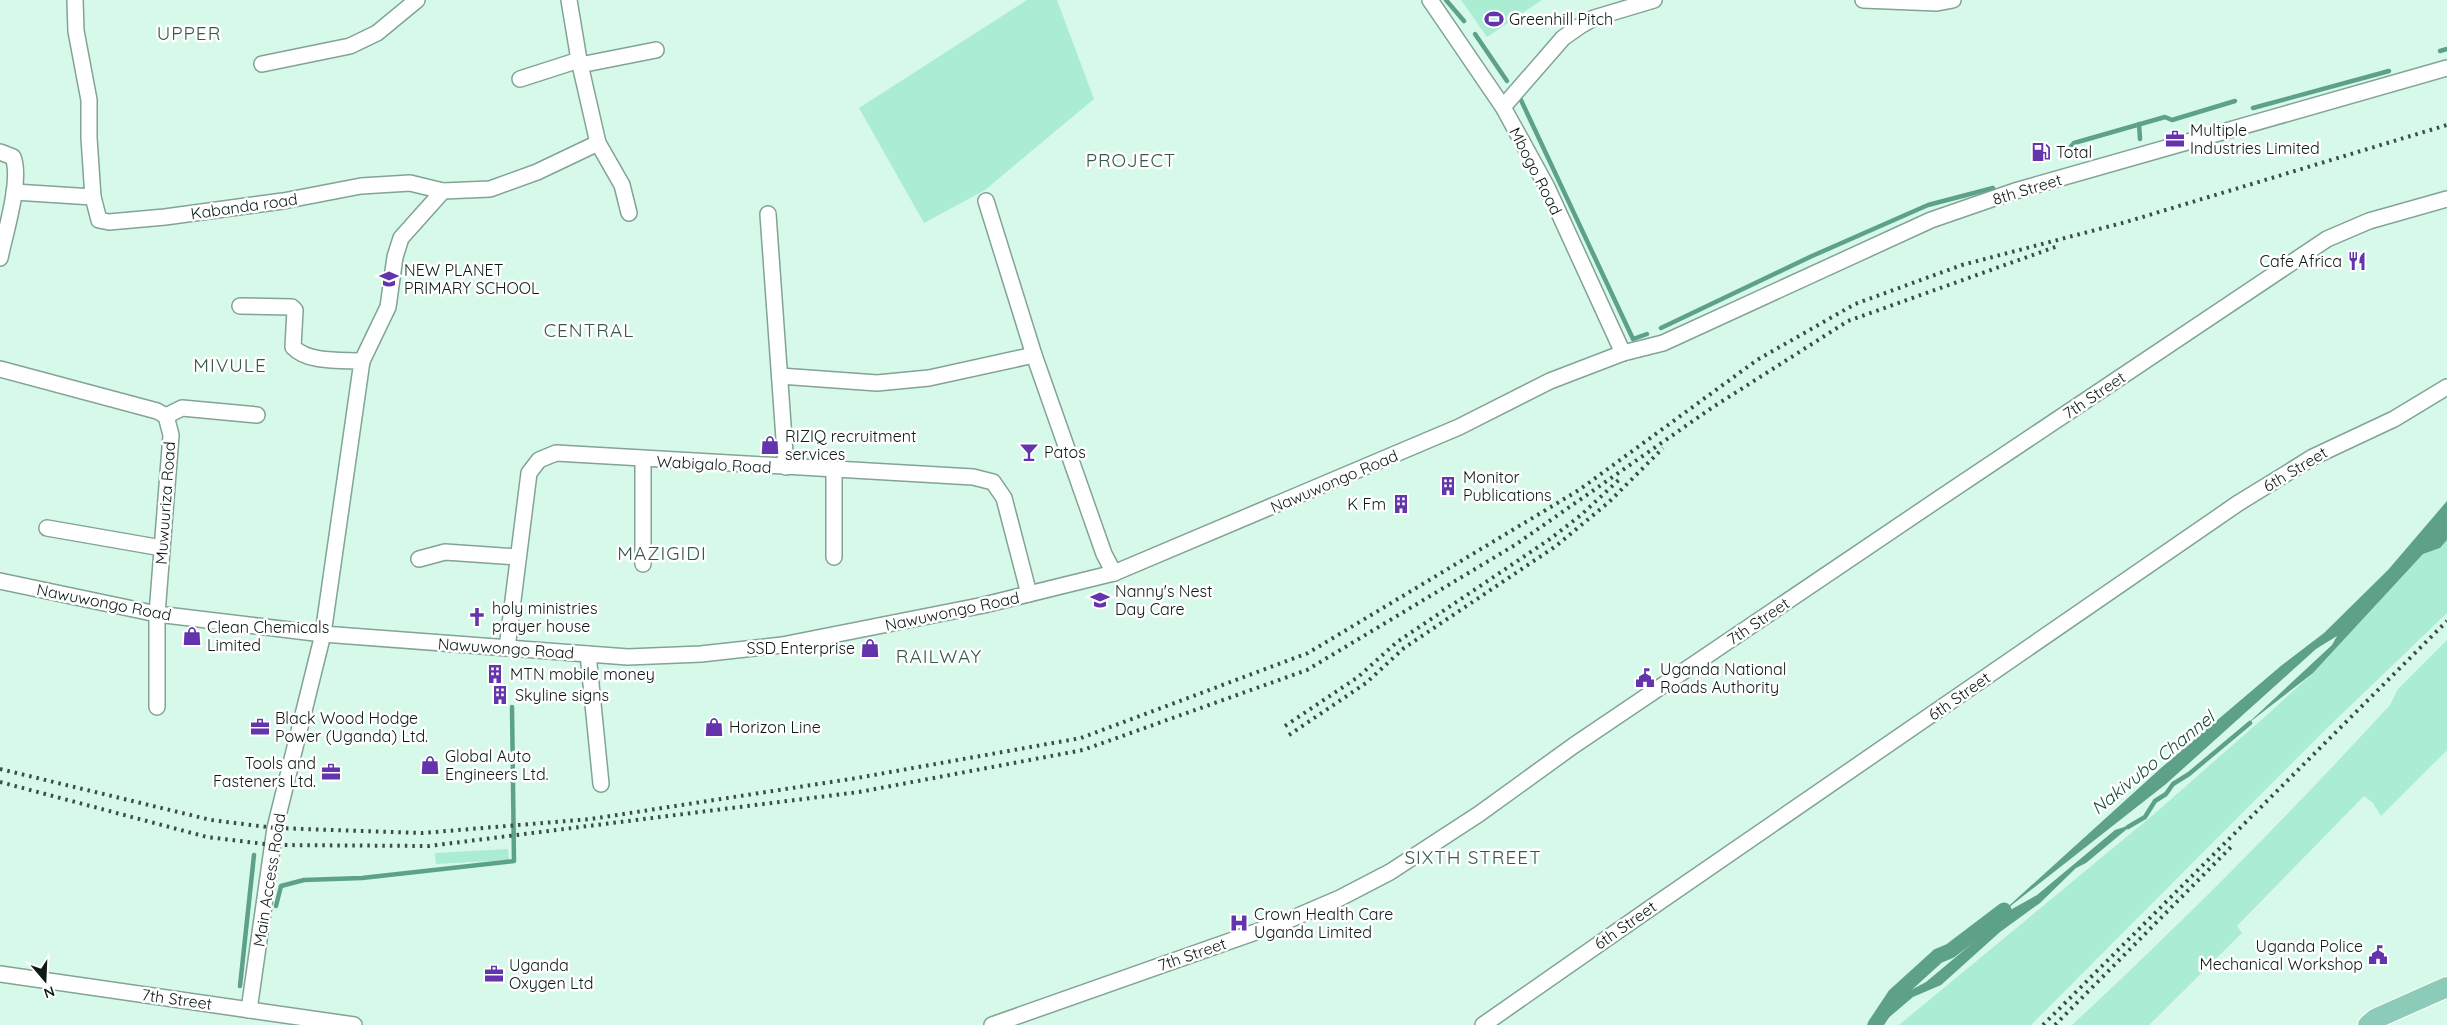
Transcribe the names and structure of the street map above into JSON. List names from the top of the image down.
{
  "streets": {
    "street": [
      "Mbogo Road",
      "8th Street",
      "Kabanda road",
      "7th Street",
      "Wabigalo Road",
      "6th Street",
      "Nawuwongo Road",
      "Muwuuriza Road",
      "Main Access Road"
    ]
  },
  "crossings": [
    ["Mbogo Road", "8th Street"],
    ["Mbogo Road", "Nawuwongo Road"],
    ["8th Street", "Nawuwongo Road"],
    ["Kabanda road", "Main Access Road"],
    ["7th Street", "Main Access Road"],
    ["Wabigalo Road", "Nawuwongo Road"],
    ["Nawuwongo Road", "Muwuuriza Road"],
    ["Nawuwongo Road", "Main Access Road"]
  ],
  "districts": [
    "UPPER",
    "PROJECT",
    "CENTRAL",
    "MIVULE",
    "MAZIGIDI",
    "RAILWAY",
    "SIXTH STREET"
  ],
  "water": ["Nakivubo Channel"],
  "places": {
    "sports": ["Greenhill Pitch"],
    "office": [
      "Multiple Industries Limited",
      "Black Wood Hodge Power (Uganda) Ltd.",
      "Tools and Fasteners Ltd.",
      "Uganda Oxygen Ltd"
    ],
    "fuel station": ["Total"],
    "restaurant": ["Cafe Africa"],
    "school or university": ["NEW PLANET PRIMARY SCHOOL", "Nanny's Nest Day Care"],
    "shop": [
      "RIZIQ recruitment services",
      "Clean Chemicals Limited",
      "SSD Enterprise",
      "Horizon Line",
      "Global Auto Engineers Ltd."
    ],
    "bar": ["Patos"],
    "building": [
      "Monitor Publications",
      "K Fm",
      "MTN mobile money",
      "Skyline signs"
    ],
    "church": ["holy ministries prayer house"],
    "public building": ["Uganda National Roads Authority", "Uganda Police Mechanical Workshop"],
    "hospital": ["Crown Health Care Uganda Limited"]
  },
  "north": "bottom"
}
